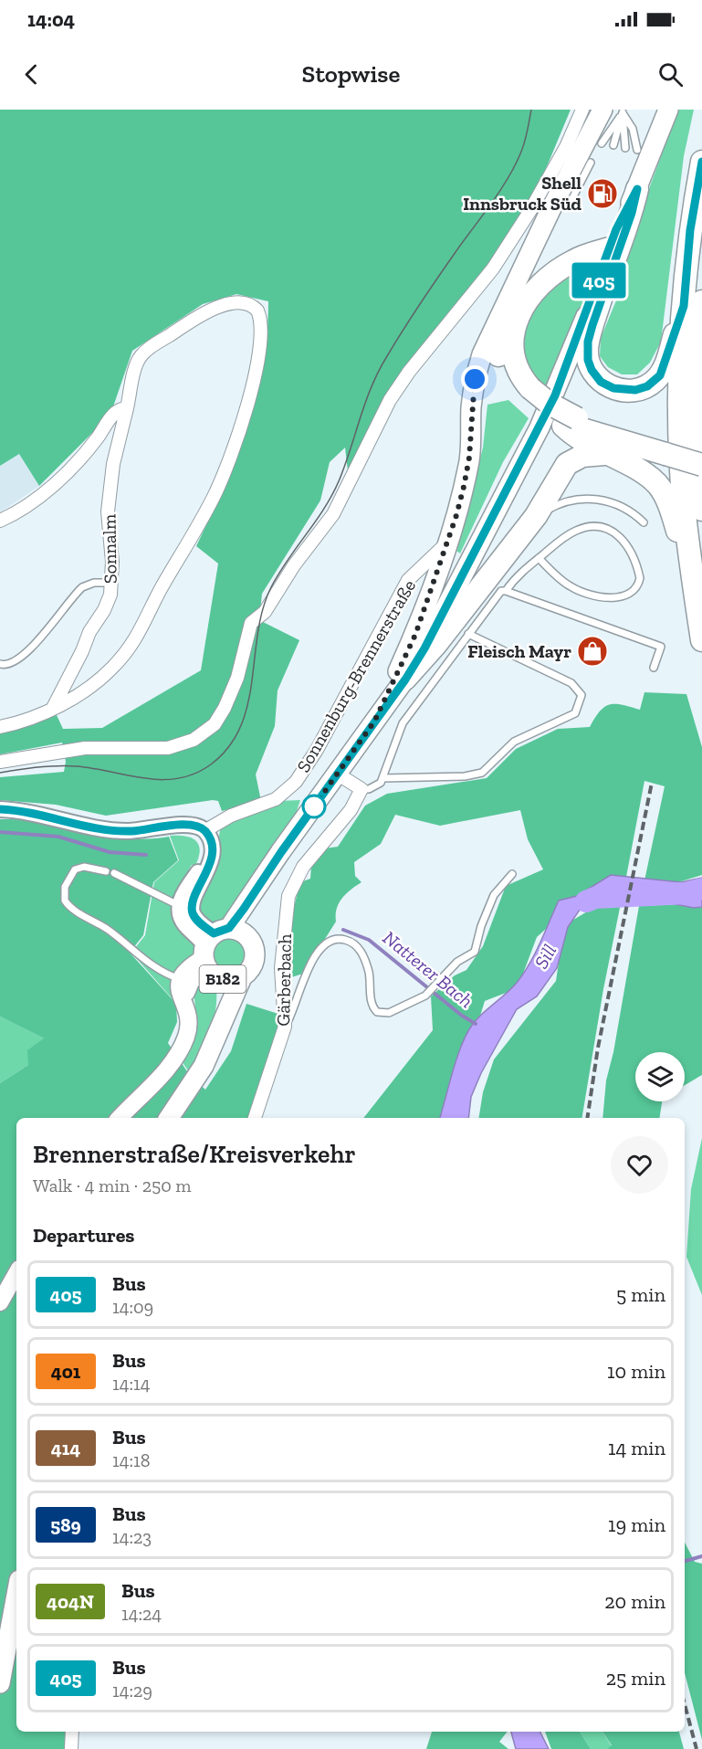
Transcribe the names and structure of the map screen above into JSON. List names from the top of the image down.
{
  "streets": {
    "main road": ["B182"],
    "street": ["Sonnalm", "Sonnenburg-Brennerstraße", "Gärberbach"]
  },
  "water": ["Sill", "Natterer Bach"],
  "places": {
    "fuel station": ["Shell Innsbruck Süd"],
    "shop": ["Fleisch Mayr"]
  },
  "lines": ["bus line 405"],
  "page": {
    "status": "14:04",
    "header": "Stopwise",
    "on_map": "405",
    "heading": [
      ["Brennerstraße/Kreisverkehr", "Walk · 4 min · 250 m"],
      "Departures"
    ],
    "list": [
      {
        "mark": "405",
        "name": "Bus",
        "note": "14:09",
        "value": "5 min"
      },
      {
        "mark": "401",
        "name": "Bus",
        "note": "14:14",
        "value": "10 min"
      },
      {
        "mark": "414",
        "name": "Bus",
        "note": "14:18",
        "value": "14 min"
      },
      {
        "mark": "589",
        "name": "Bus",
        "note": "14:23",
        "value": "19 min"
      },
      {
        "mark": "404N",
        "name": "Bus",
        "note": "14:24",
        "value": "20 min"
      },
      {
        "mark": "405",
        "name": "Bus",
        "note": "14:29",
        "value": "25 min"
      }
    ]
  }
}
